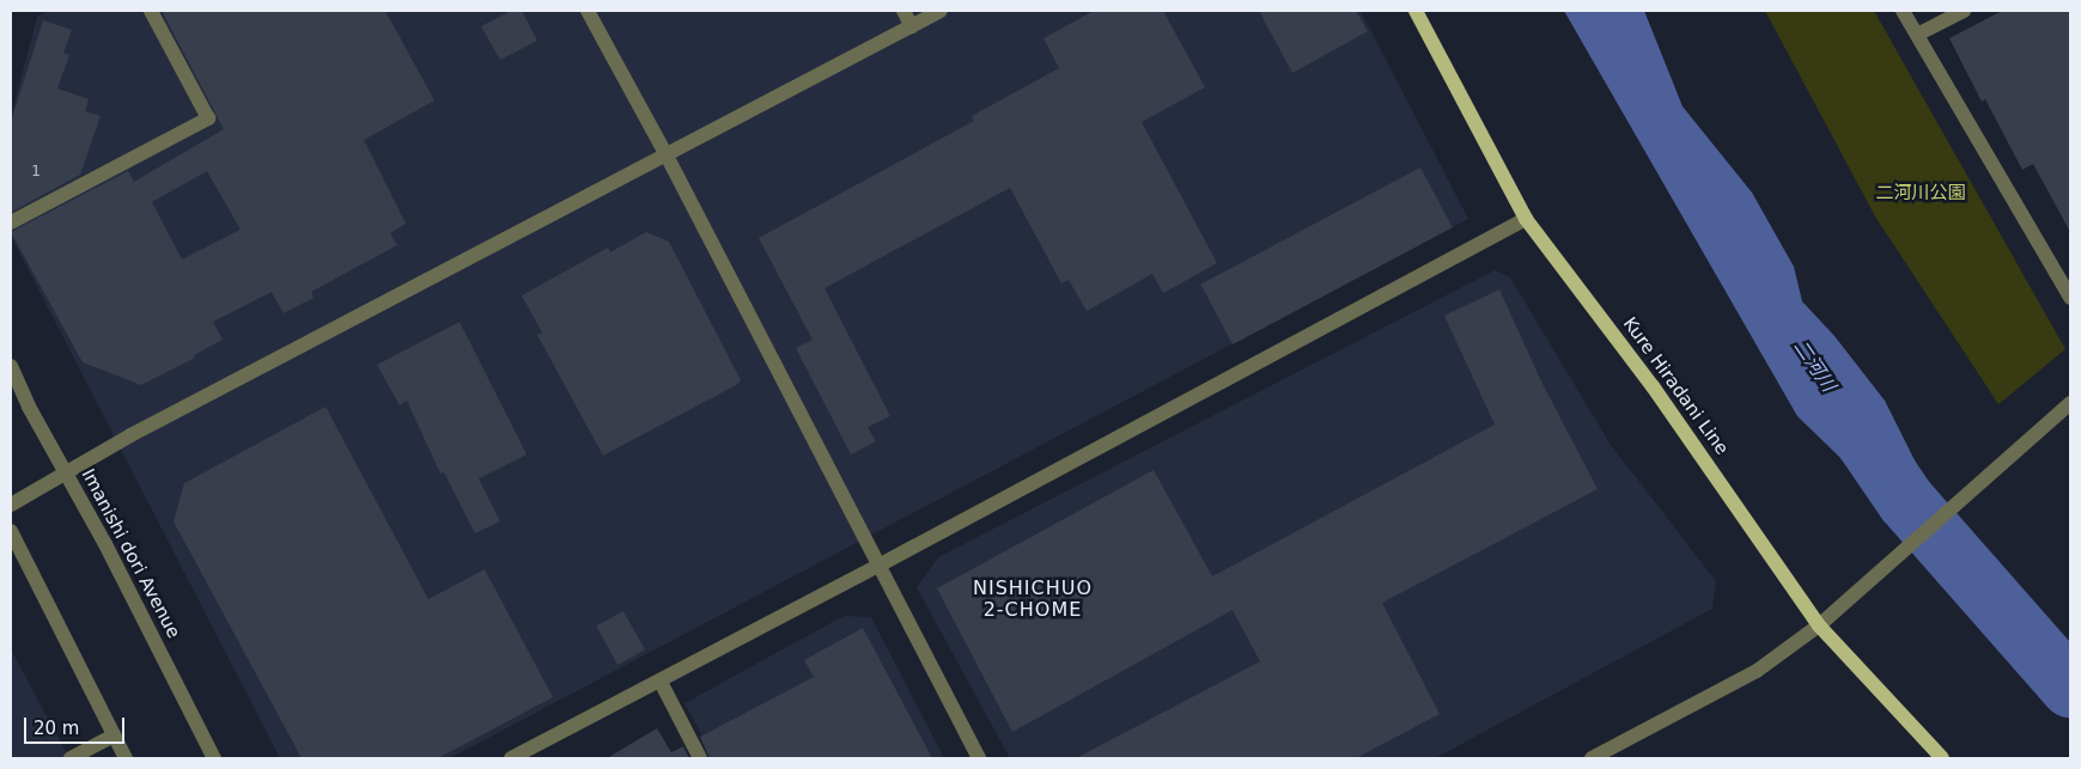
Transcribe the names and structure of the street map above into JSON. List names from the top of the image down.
{
  "streets": {
    "main road": ["Kure Hiradani Line"],
    "street": ["Imanishi dori Avenue"]
  },
  "districts": ["NISHICHUO 2-CHOME"],
  "water": ["二河川"],
  "parks": ["二河川公園"],
  "house_numbers": ["1"],
  "scale_bar": "20 m"
}
